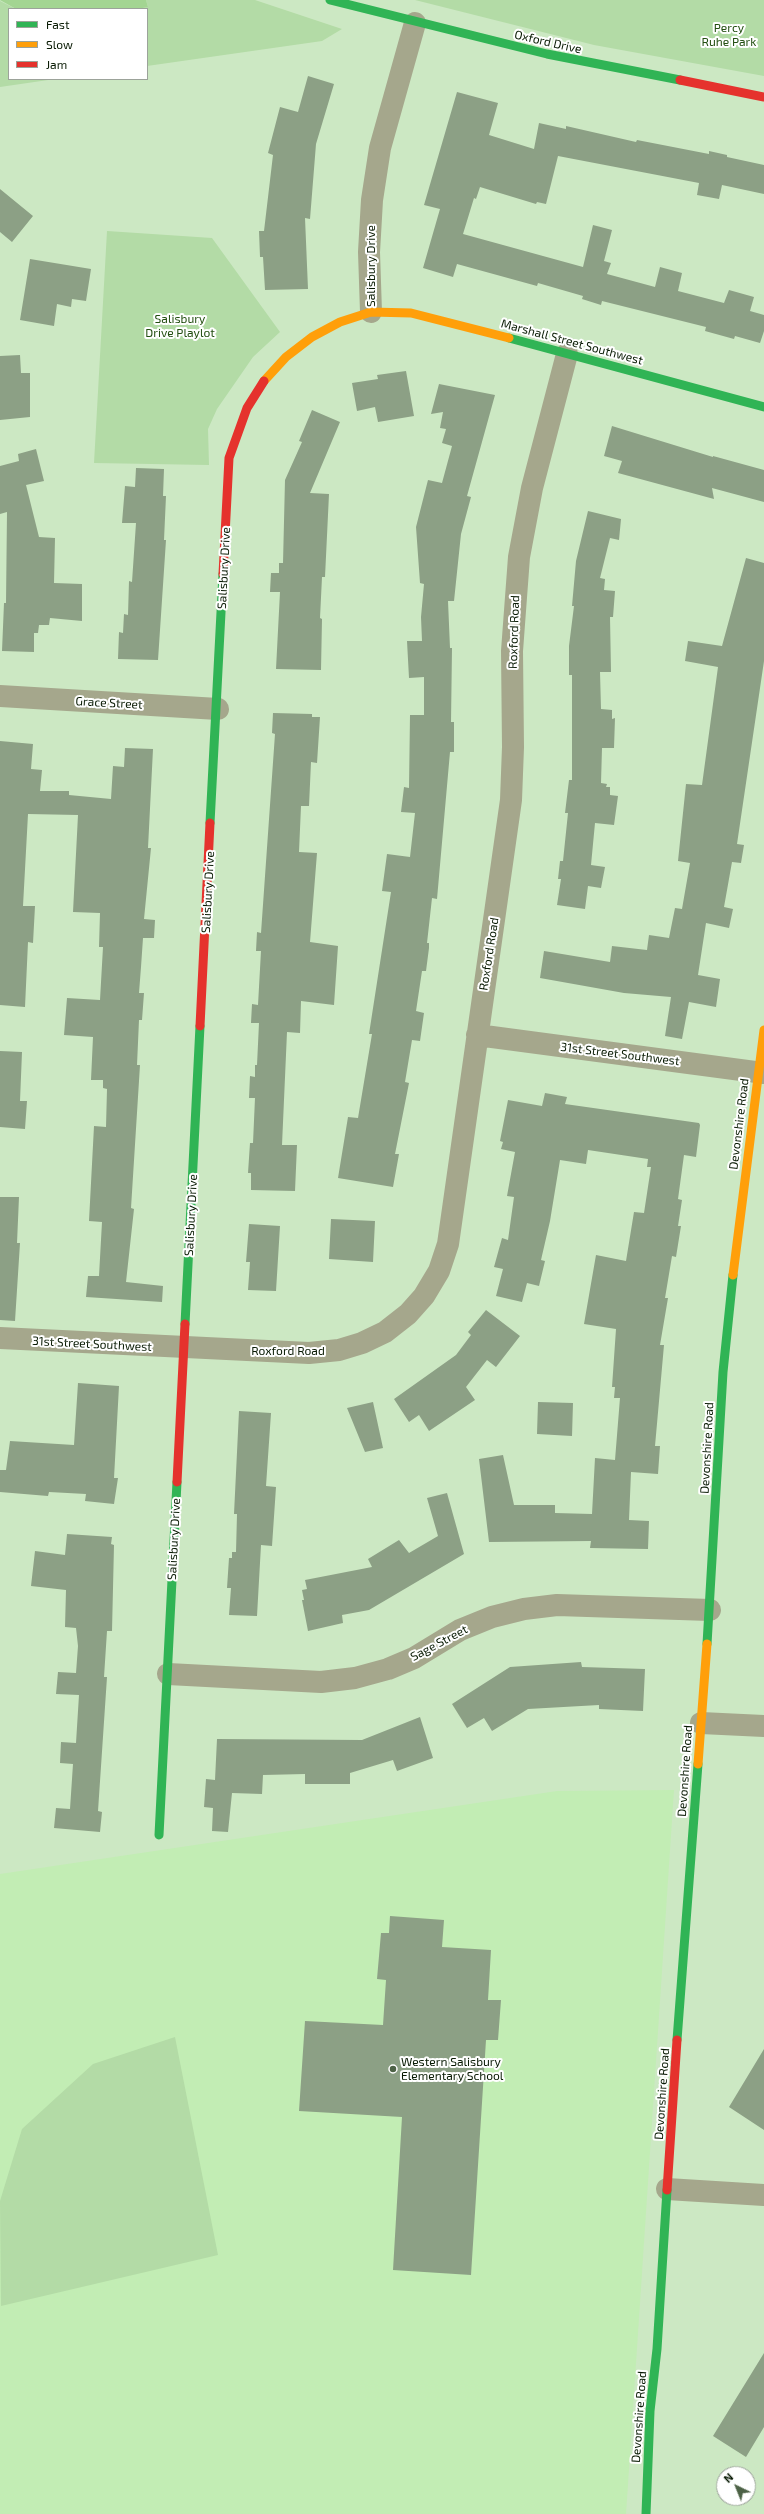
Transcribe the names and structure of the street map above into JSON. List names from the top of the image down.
{
  "streets": {
    "street": [
      "Oxford Drive",
      "Salisbury Drive",
      "Marshall Street Southwest",
      "Roxford Road",
      "Grace Street",
      "31st Street Southwest",
      "Devonshire Road",
      "Sage Street"
    ]
  },
  "crossings": [
    ["Oxford Drive", "Salisbury Drive"],
    ["Salisbury Drive", "Marshall Street Southwest"],
    ["Salisbury Drive", "Roxford Road"],
    ["Salisbury Drive", "Grace Street"],
    ["Salisbury Drive", "31st Street Southwest"],
    ["Salisbury Drive", "Sage Street"],
    ["Marshall Street Southwest", "Roxford Road"],
    ["Roxford Road", "31st Street Southwest"],
    ["31st Street Southwest", "Devonshire Road"],
    ["Devonshire Road", "Sage Street"]
  ],
  "parks": ["Percy Ruhe Park", "Salisbury Drive Playlot"],
  "places": ["Western Salisbury Elementary School"],
  "legend": ["Fast", "Slow", "Jam"],
  "north": "top left"
}
